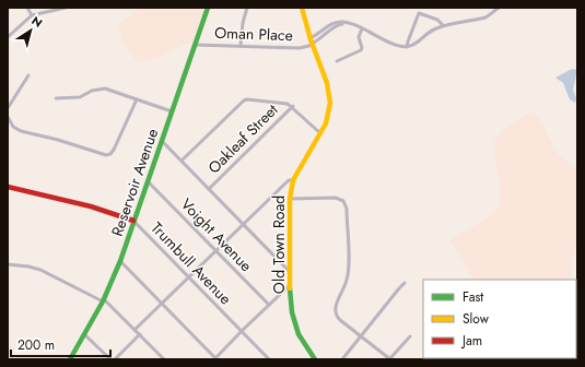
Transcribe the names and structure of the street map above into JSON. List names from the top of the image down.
{
  "streets": {
    "main road": ["Reservoir Avenue", "Old Town Road", "Trumbull Avenue"],
    "street": ["Oman Place", "Oakleaf Street", "Voight Avenue"]
  },
  "crossings": [
    ["Oman Place", "Reservoir Avenue"],
    ["Oman Place", "Old Town Road"],
    ["Reservoir Avenue", "Voight Avenue"],
    ["Reservoir Avenue", "Trumbull Avenue"]
  ],
  "legend": ["Fast", "Slow", "Jam"],
  "scale_bar": "200 m",
  "north": "top right"
}
